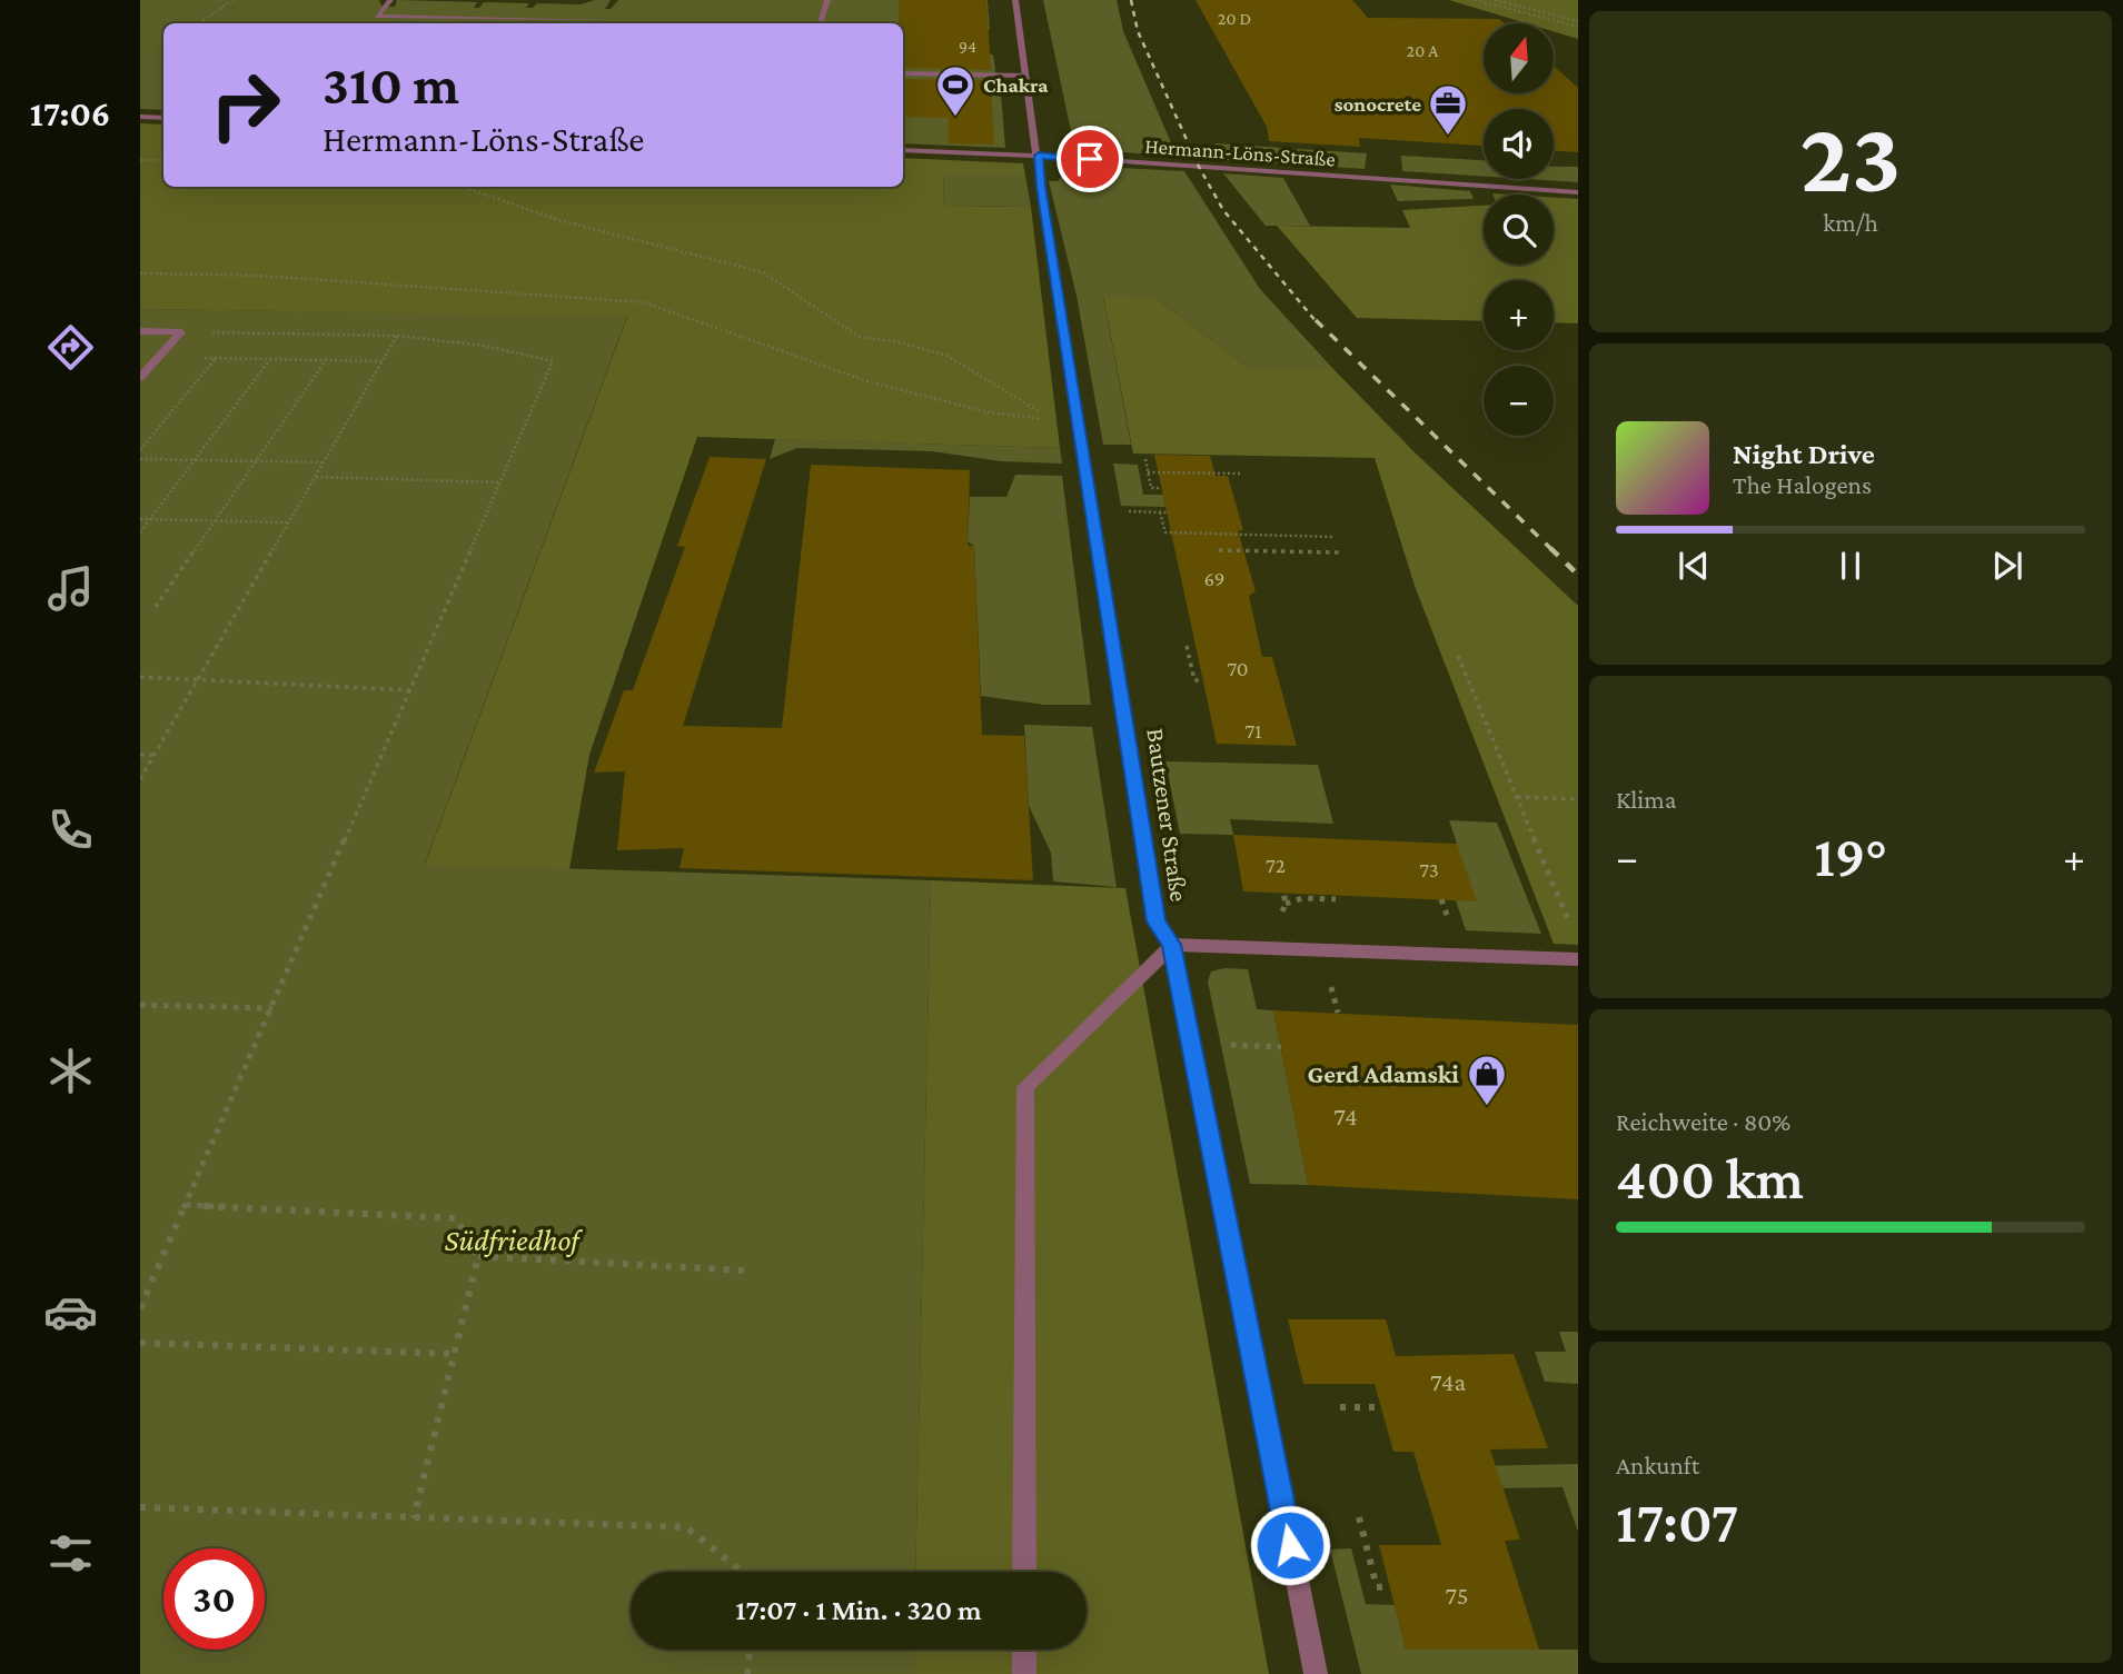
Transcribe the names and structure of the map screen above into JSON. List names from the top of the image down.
{
  "streets": {
    "street": ["Hermann-Löns-Straße", "Bautzener Straße"]
  },
  "crossings": [
    ["Hermann-Löns-Straße", "Bautzener Straße"]
  ],
  "parks": ["Südfriedhof"],
  "places": {
    "sports": ["Chakra"],
    "office": ["sonocrete"],
    "shop": ["Gerd Adamski"]
  },
  "house_numbers": [
    "20 D",
    "94",
    "20 A",
    "69",
    "70",
    "71",
    "72",
    "73",
    "74",
    "74a",
    "75"
  ],
  "north": "top",
  "page": {
    "tabs": "17:06",
    "tile": [
      ["23", "km/h"],
      "Klima",
      ["Reichweite · 80%", "400 km"],
      ["Ankunft", "17:07"]
    ],
    "map_buttons": ["+", "−"],
    "turn": ["310 m", "Hermann-Löns-Straße"],
    "song": ["Night Drive", "The Halogens"],
    "heat": ["−", "19°", "+"],
    "limit": "30",
    "trip": "17:07 · 1 Min. · 320 m"
  }
}
